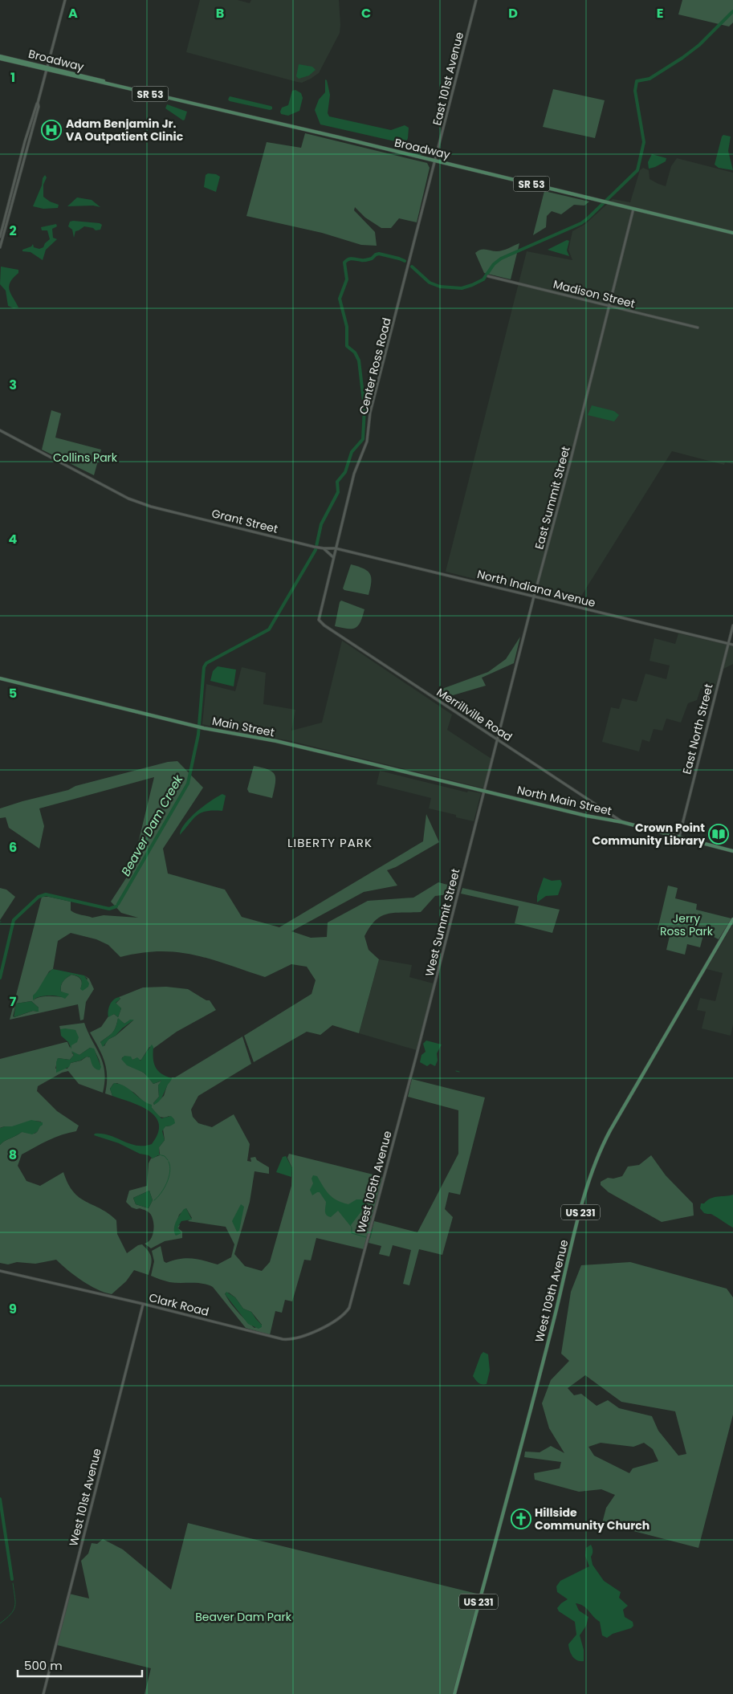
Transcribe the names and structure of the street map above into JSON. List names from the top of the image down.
{
  "streets": {
    "main road": [
      "Broadway",
      "SR 53",
      "Main Street",
      "North Main Street",
      "US 231",
      "West 109th Avenue"
    ],
    "street": [
      "East 101st Avenue",
      "Madison Street",
      "Center Ross Road",
      "East Summit Street",
      "Grant Street",
      "North Indiana Avenue",
      "Merrillville Road",
      "East North Street",
      "West Summit Street",
      "West 105th Avenue",
      "Clark Road",
      "West 101st Avenue"
    ]
  },
  "crossings": [
    ["Broadway", "East 101st Avenue"],
    ["Broadway", "Center Ross Road"],
    ["Broadway", "East Summit Street"],
    ["East 101st Avenue", "Center Ross Road"],
    ["Madison Street", "East Summit Street"],
    ["Center Ross Road", "Grant Street"],
    ["Center Ross Road", "North Indiana Avenue"],
    ["Center Ross Road", "Merrillville Road"],
    ["East Summit Street", "North Indiana Avenue"],
    ["East Summit Street", "Merrillville Road"],
    ["East Summit Street", "Main Street"],
    ["East Summit Street", "North Main Street"],
    ["East Summit Street", "West Summit Street"],
    ["Grant Street", "North Indiana Avenue"],
    ["North Indiana Avenue", "East North Street"],
    ["Merrillville Road", "North Main Street"],
    ["Main Street", "North Main Street"],
    ["Main Street", "West Summit Street"],
    ["East North Street", "North Main Street"],
    ["North Main Street", "West Summit Street"],
    ["West Summit Street", "West 105th Avenue"],
    ["West 105th Avenue", "Clark Road"],
    ["Clark Road", "West 101st Avenue"]
  ],
  "districts": ["LIBERTY PARK"],
  "water": ["Beaver Dam Creek"],
  "parks": ["Collins Park", "Jerry Ross Park", "Beaver Dam Park"],
  "places": {
    "hospital": ["Adam Benjamin Jr. VA Outpatient Clinic"],
    "library": ["Crown Point Community Library"],
    "church": ["Hillside Community Church"]
  },
  "scale_bar": "500 m",
  "grid": {
    "columns": [
      "A",
      "B",
      "C",
      "D",
      "E"
    ],
    "rows": [
      "1",
      "2",
      "3",
      "4",
      "5",
      "6",
      "7",
      "8",
      "9"
    ]
  }
}
